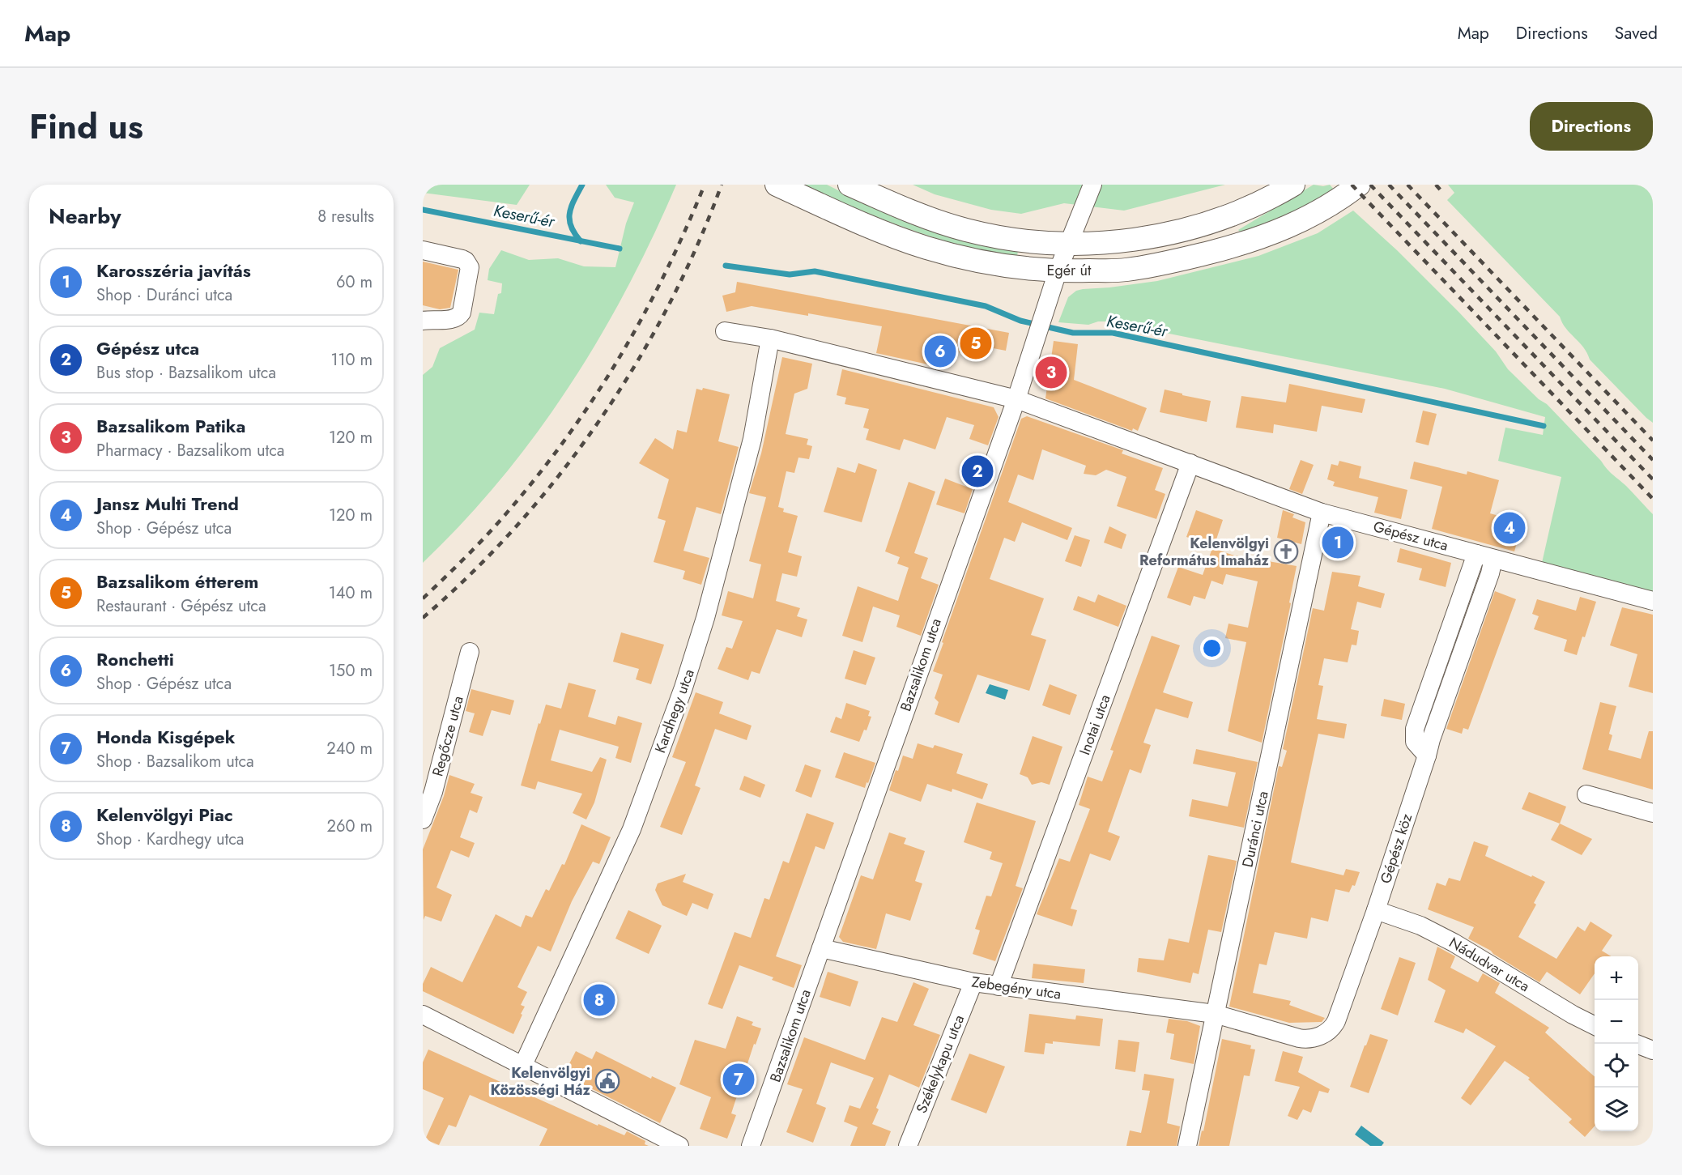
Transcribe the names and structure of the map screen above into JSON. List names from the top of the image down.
{
  "streets": {
    "main road": ["Egér út"],
    "street": [
      "Gépész utca",
      "Bazsalikom utca",
      "Kardhegy utca",
      "Inotai utca",
      "Regőcze utca",
      "Duránci utca",
      "Gépész köz",
      "Nádudvar utca",
      "Zebegény utca",
      "Székelykapu utca"
    ]
  },
  "crossings": [
    ["Egér út", "Bazsalikom utca"],
    ["Gépész utca", "Bazsalikom utca"],
    ["Gépész utca", "Kardhegy utca"],
    ["Gépész utca", "Inotai utca"],
    ["Gépész utca", "Duránci utca"],
    ["Gépész utca", "Gépész köz"],
    ["Bazsalikom utca", "Zebegény utca"],
    ["Inotai utca", "Zebegény utca"],
    ["Duránci utca", "Gépész köz"],
    ["Duránci utca", "Zebegény utca"],
    ["Gépész köz", "Nádudvar utca"],
    ["Gépész köz", "Zebegény utca"],
    ["Zebegény utca", "Székelykapu utca"]
  ],
  "water": ["Keserű-ér"],
  "places": {
    "church": ["Kelenvölgyi Református Imaház"],
    "public building": ["Kelenvölgyi Közösségi Ház"]
  },
  "page": {
    "header": "Map",
    "nav": ["Map", "Directions", "Saved"],
    "title": "Find us",
    "buttons": "Directions",
    "heading": ["Nearby", "8 results"],
    "list": [
      {
        "mark": "1",
        "name": "Karosszéria javítás",
        "note": "Shop · Duránci utca",
        "value": "60 m"
      },
      {
        "mark": "2",
        "name": "Gépész utca",
        "note": "Bus stop · Bazsalikom utca",
        "value": "110 m"
      },
      {
        "mark": "3",
        "name": "Bazsalikom Patika",
        "note": "Pharmacy · Bazsalikom utca",
        "value": "120 m"
      },
      {
        "mark": "4",
        "name": "Jansz Multi Trend",
        "note": "Shop · Gépész utca",
        "value": "120 m"
      },
      {
        "mark": "5",
        "name": "Bazsalikom étterem",
        "note": "Restaurant · Gépész utca",
        "value": "140 m"
      },
      {
        "mark": "6",
        "name": "Ronchetti",
        "note": "Shop · Gépész utca",
        "value": "150 m"
      },
      {
        "mark": "7",
        "name": "Honda Kisgépek",
        "note": "Shop · Bazsalikom utca",
        "value": "240 m"
      },
      {
        "mark": "8",
        "name": "Kelenvölgyi Piac",
        "note": "Shop · Kardhegy utca",
        "value": "260 m"
      }
    ],
    "pins": [
      "5",
      "6",
      "3",
      "2",
      "4",
      "1",
      "8",
      "7"
    ],
    "map_buttons": ["+", "−"]
  }
}
